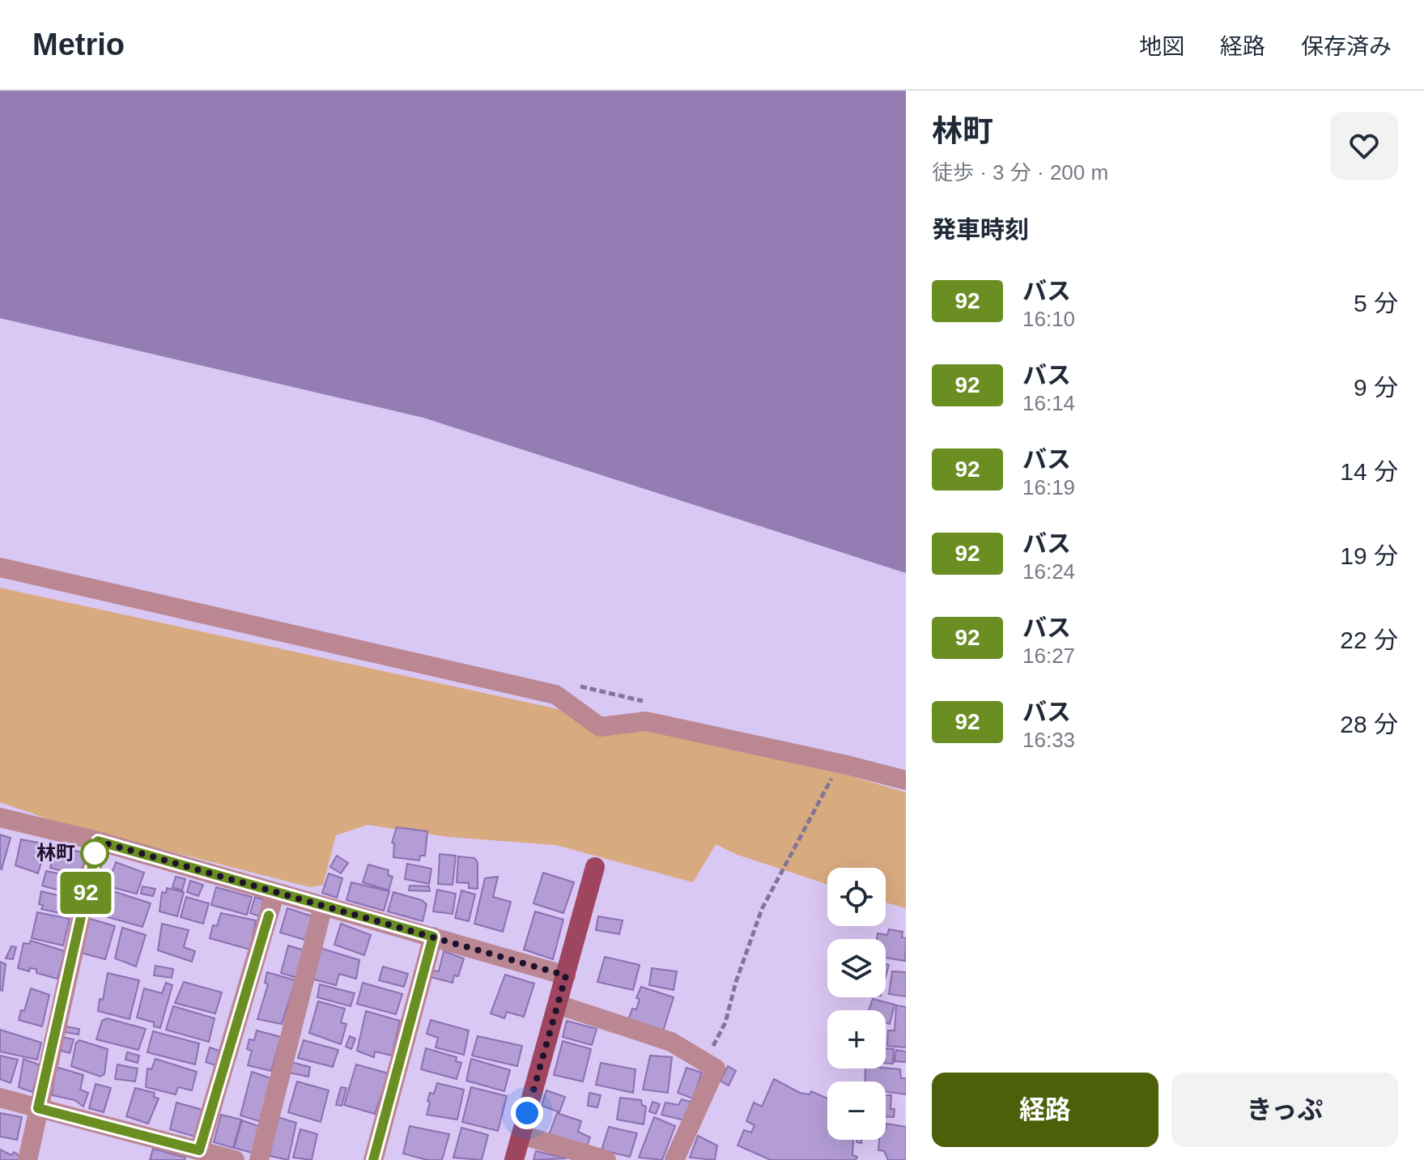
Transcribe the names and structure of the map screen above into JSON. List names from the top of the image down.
{
  "places": ["林町"],
  "lines": ["bus line 92"],
  "page": {
    "header": "Metrio",
    "nav": ["地図", "経路", "保存済み"],
    "on_map": "92",
    "heading": [
      ["林町", "徒歩 · 3 分 · 200 m"],
      "発車時刻"
    ],
    "list": [
      {
        "mark": "92",
        "name": "バス",
        "note": "16:10",
        "value": "5 分"
      },
      {
        "mark": "92",
        "name": "バス",
        "note": "16:14",
        "value": "9 分"
      },
      {
        "mark": "92",
        "name": "バス",
        "note": "16:19",
        "value": "14 分"
      },
      {
        "mark": "92",
        "name": "バス",
        "note": "16:24",
        "value": "19 分"
      },
      {
        "mark": "92",
        "name": "バス",
        "note": "16:27",
        "value": "22 分"
      },
      {
        "mark": "92",
        "name": "バス",
        "note": "16:33",
        "value": "28 分"
      }
    ],
    "map_buttons": ["+", "−"],
    "buttons": ["経路", "きっぷ"]
  }
}
